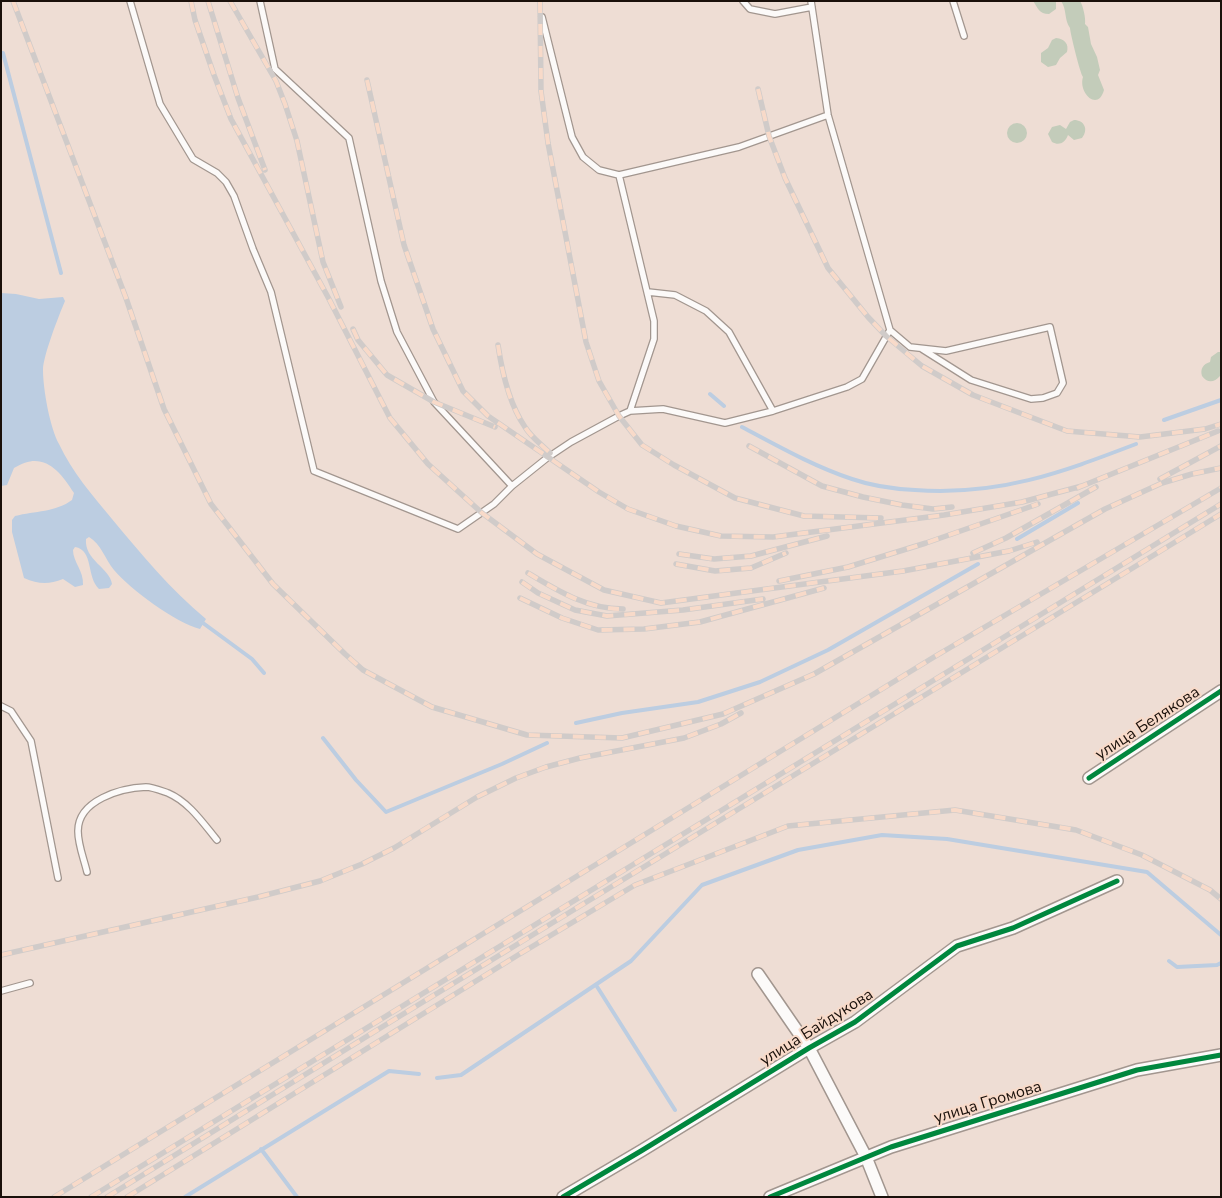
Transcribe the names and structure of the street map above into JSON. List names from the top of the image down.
{
  "streets": {
    "street": ["улица Белякова", "улица Байдукова", "улица Громова"]
  }
}
